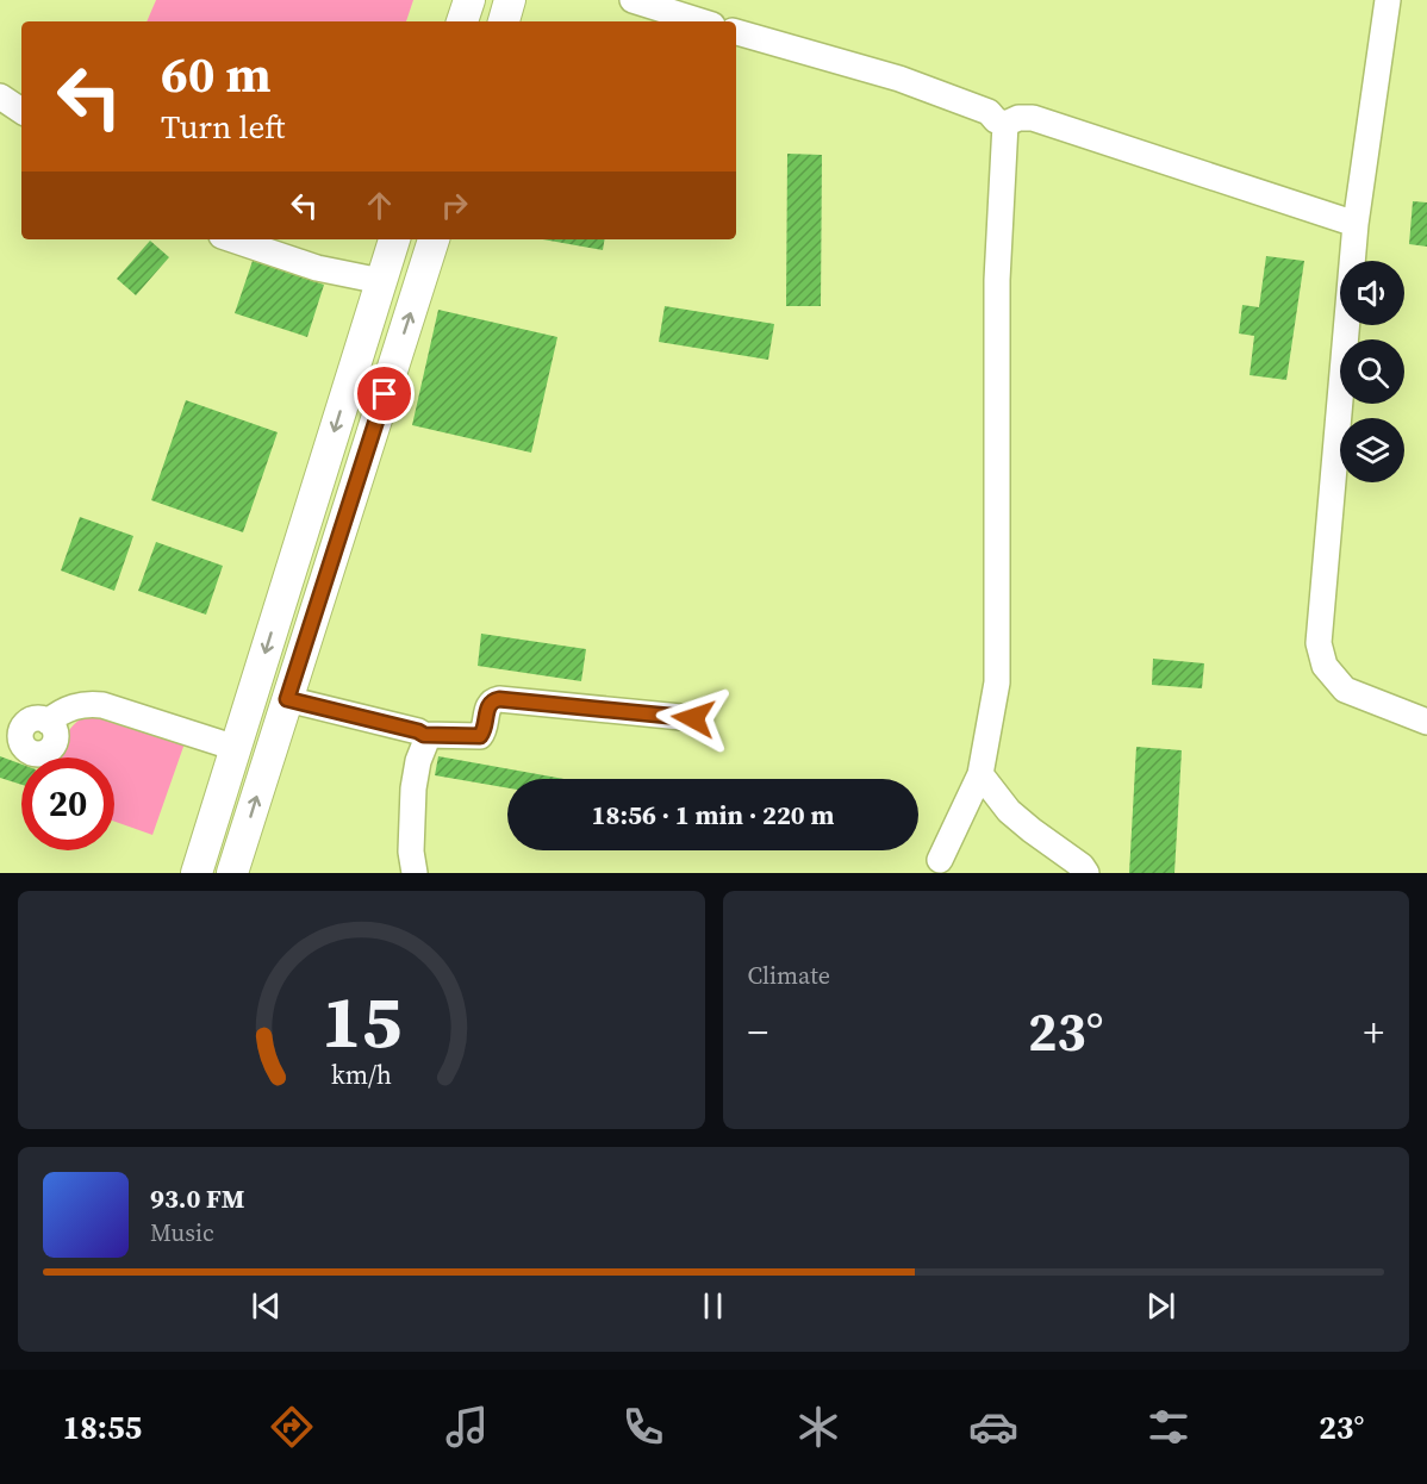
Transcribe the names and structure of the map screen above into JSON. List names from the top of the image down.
{
  "page": {
    "turn": ["60 m", "Turn left"],
    "limit": "20",
    "trip": "18:56 · 1 min · 220 m",
    "tile": "Climate",
    "heat": ["−", "23°", "+"],
    "song": ["93.0 FM", "Music"],
    "tabs": ["18:55", "23°"],
    "gauge": ["15", "km/h"]
  }
}
